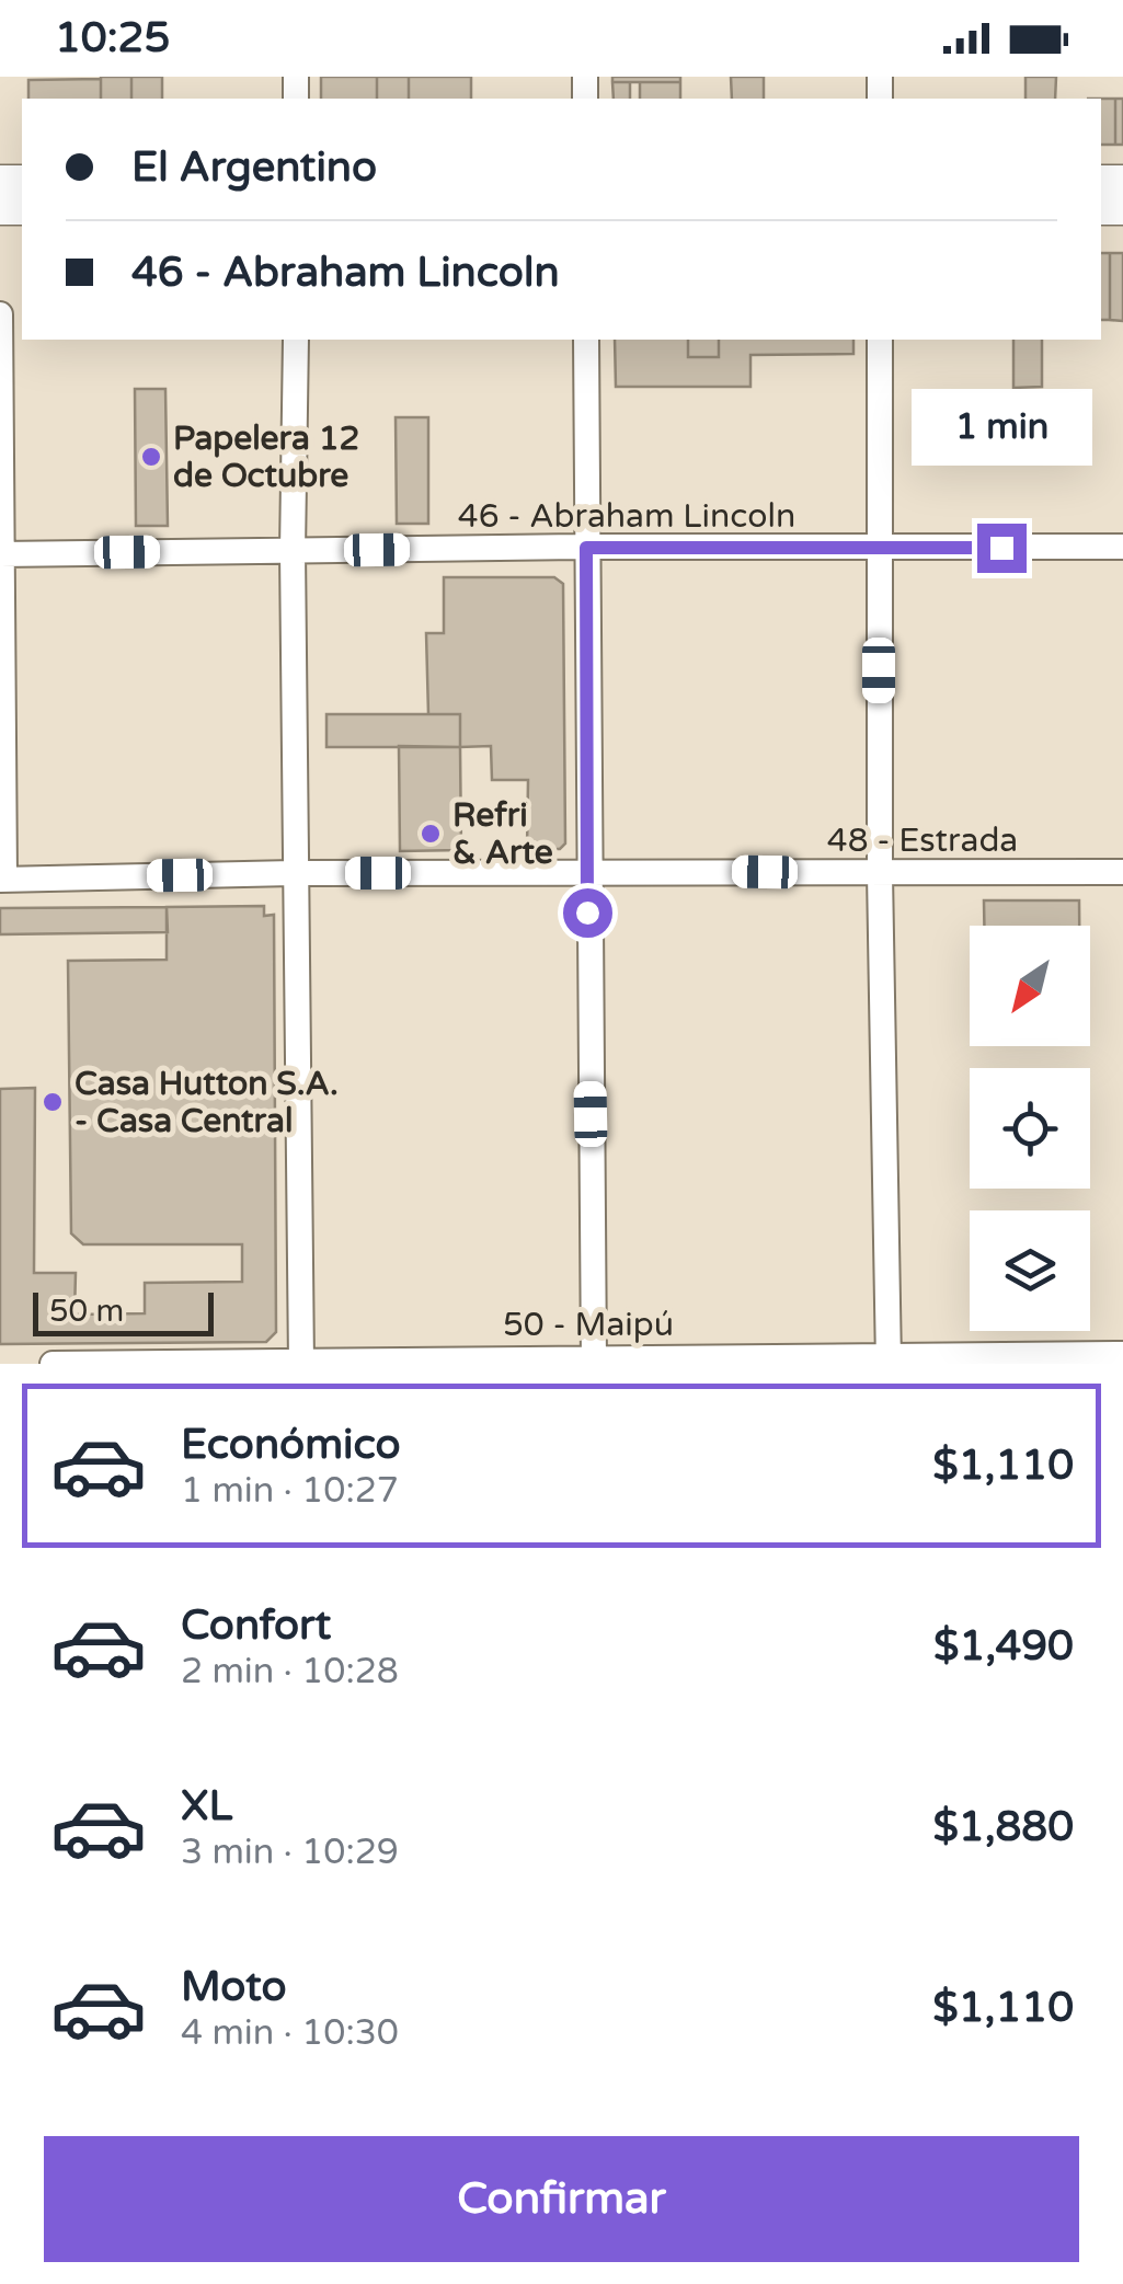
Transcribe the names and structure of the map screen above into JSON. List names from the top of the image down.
{
  "streets": {
    "street": ["46 - Abraham Lincoln", "48 - Estrada", "50 - Maipú"]
  },
  "places": ["Papelera 12 de Octubre", "Refri & Arte", "Casa Hutton S.A. - Casa Central"],
  "scale_bar": "50 m",
  "north": "bottom left",
  "page": {
    "status": "10:25",
    "banner": ["El Argentino", "46 - Abraham Lincoln"],
    "bubble": "1 min",
    "scale": "50 m",
    "list": [
      {
        "name": "Económico",
        "note": "1 min · 10:27",
        "value": "$1,110"
      },
      {
        "name": "Confort",
        "note": "2 min · 10:28",
        "value": "$1,490"
      },
      {
        "name": "XL",
        "note": "3 min · 10:29",
        "value": "$1,880"
      },
      {
        "name": "Moto",
        "note": "4 min · 10:30",
        "value": "$1,110"
      }
    ],
    "buttons": "Confirmar"
  }
}
